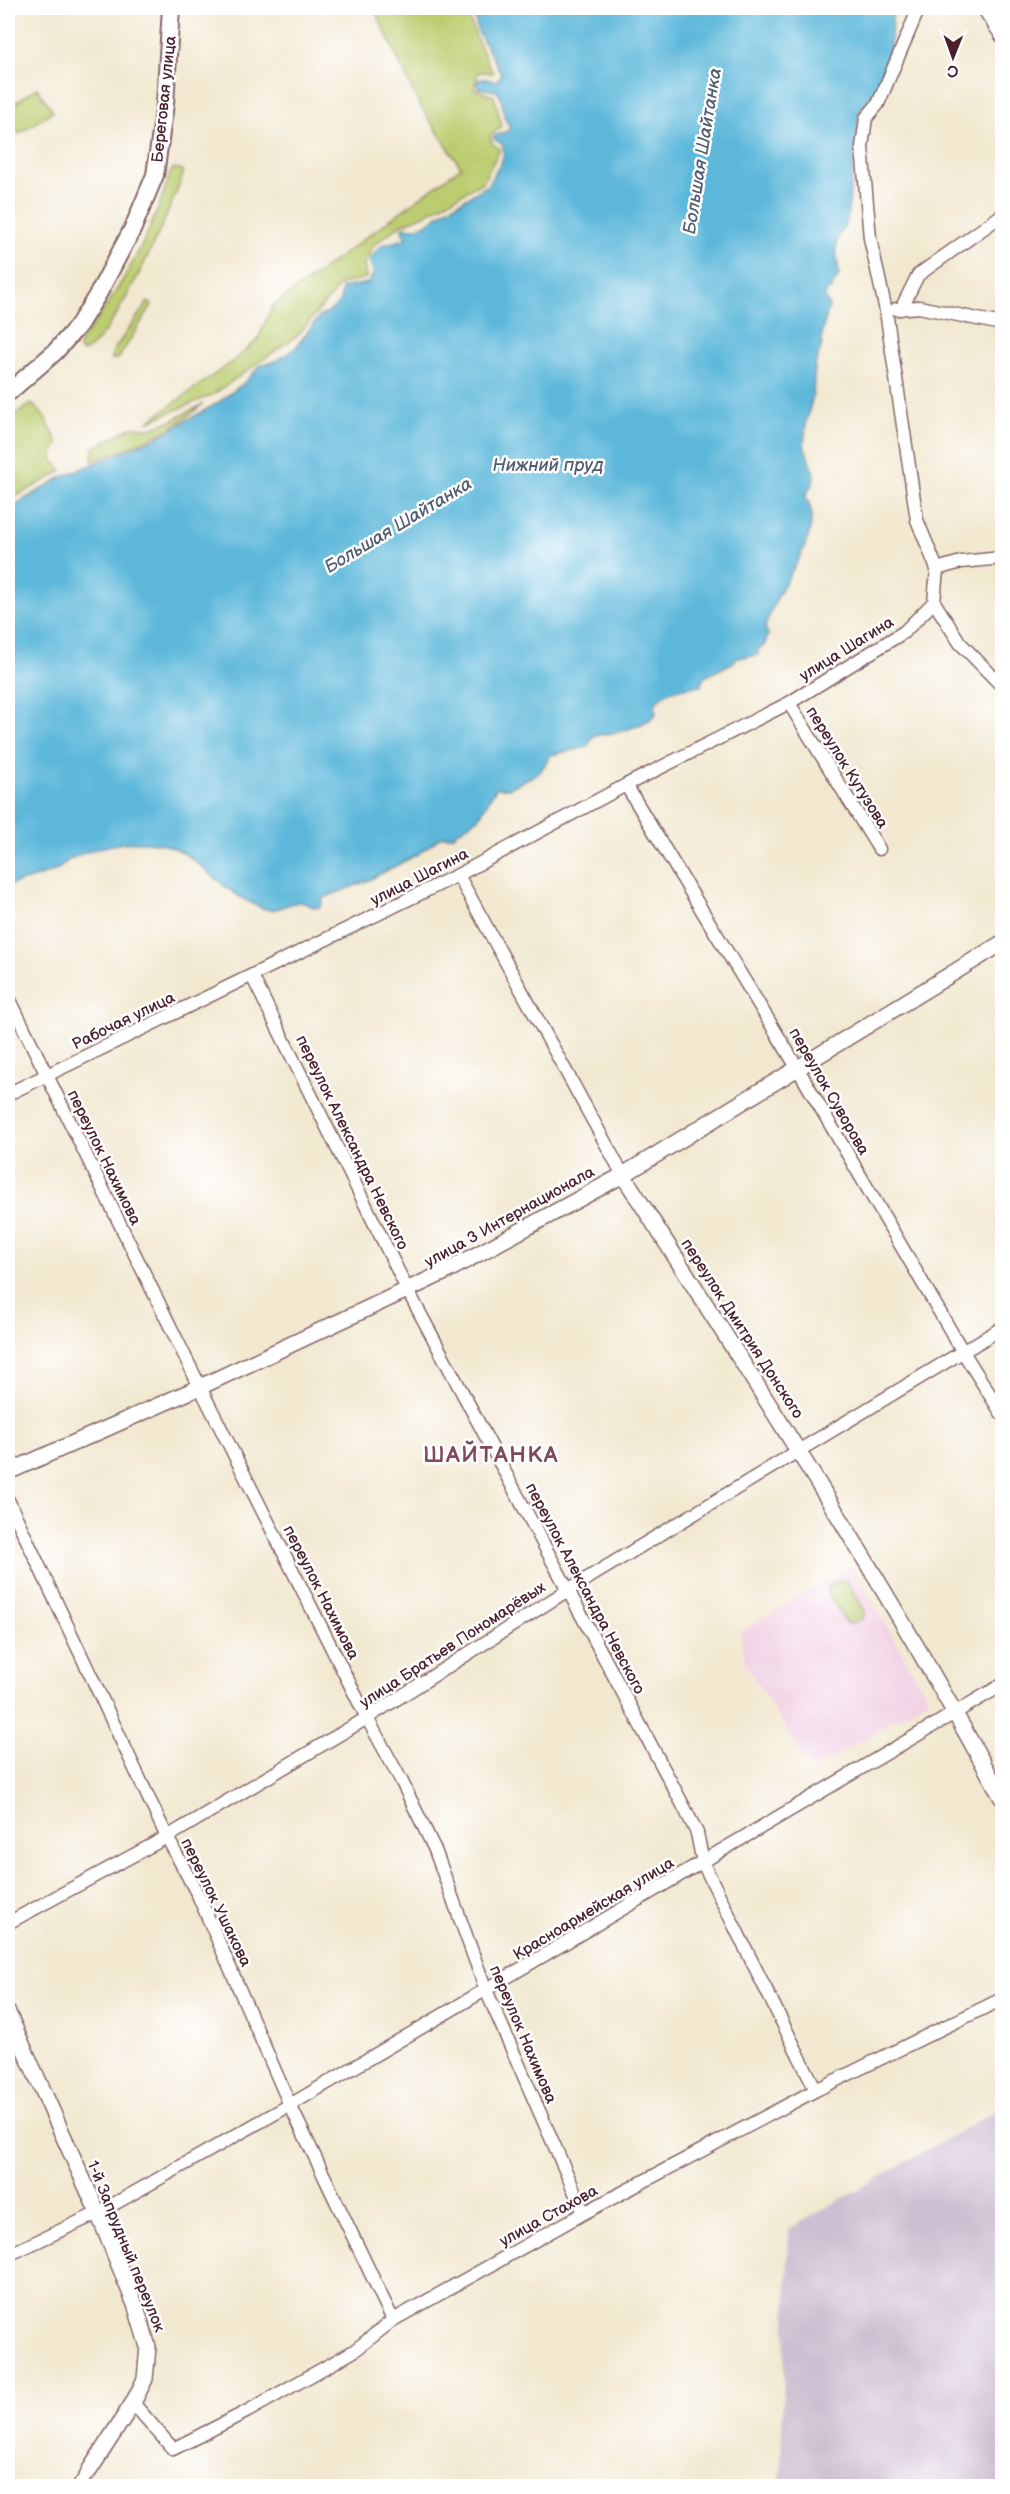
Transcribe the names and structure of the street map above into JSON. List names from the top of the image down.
{
  "streets": {
    "main road": ["Береговая улица"],
    "street": [
      "улица Шагина",
      "переулок Кутузова",
      "Рабочая улица",
      "переулок Суворова",
      "переулок Александра Невского",
      "переулок Нахимова",
      "улица 3 Интернационала",
      "переулок Дмитрия Донского",
      "улица Братьев Пономарёвых",
      "переулок Ушакова",
      "Красноармейская улица",
      "улица Стахова",
      "1-й Запрудный переулок"
    ]
  },
  "crossings": [
    ["улица Шагина", "переулок Кутузова"],
    ["улица Шагина", "Рабочая улица"],
    ["улица Шагина", "переулок Суворова"],
    ["улица Шагина", "переулок Александра Невского"],
    ["улица Шагина", "переулок Дмитрия Донского"],
    ["Рабочая улица", "переулок Александра Невского"],
    ["Рабочая улица", "переулок Нахимова"],
    ["переулок Суворова", "улица 3 Интернационала"],
    ["переулок Суворова", "улица Братьев Пономарёвых"],
    ["переулок Александра Невского", "улица 3 Интернационала"],
    ["переулок Александра Невского", "улица Братьев Пономарёвых"],
    ["переулок Александра Невского", "Красноармейская улица"],
    ["переулок Александра Невского", "улица Стахова"],
    ["переулок Нахимова", "улица 3 Интернационала"],
    ["переулок Нахимова", "улица Братьев Пономарёвых"],
    ["переулок Нахимова", "Красноармейская улица"],
    ["переулок Нахимова", "улица Стахова"],
    ["улица 3 Интернационала", "переулок Дмитрия Донского"],
    ["переулок Дмитрия Донского", "улица Братьев Пономарёвых"],
    ["переулок Дмитрия Донского", "Красноармейская улица"],
    ["улица Братьев Пономарёвых", "переулок Ушакова"],
    ["переулок Ушакова", "Красноармейская улица"],
    ["переулок Ушакова", "улица Стахова"],
    ["Красноармейская улица", "1-й Запрудный переулок"],
    ["улица Стахова", "1-й Запрудный переулок"]
  ],
  "districts": ["ШАЙТАНКА"],
  "water": ["Большая Шайтанка", "Нижний пруд"],
  "north": "bottom"
}
